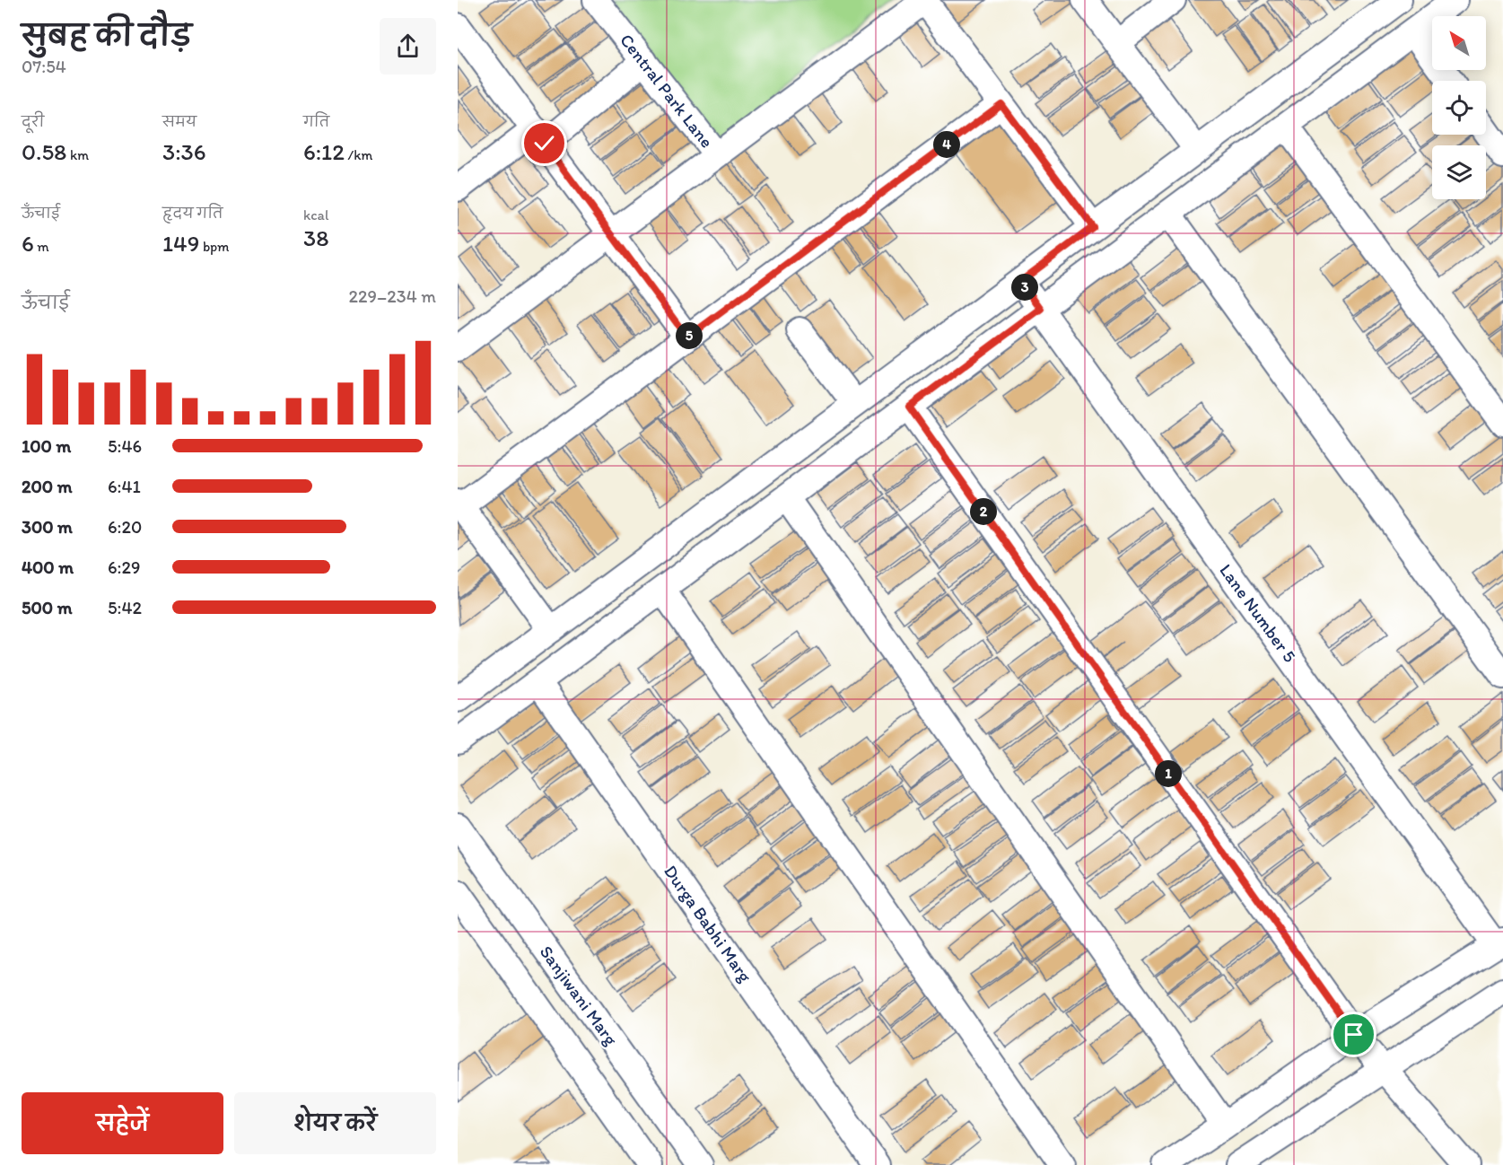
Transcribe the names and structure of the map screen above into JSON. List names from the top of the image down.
{
  "streets": {
    "street": [
      "Central Park Lane",
      "Lane Number 5",
      "Durga Babhi Marg",
      "Sanjiwani Marg"
    ]
  },
  "north": "top left",
  "page": {
    "heading": ["सुबह की दौड़", "07:54"],
    "stats": [
      ["दूरी", "0.58 km"],
      ["समय", "3:36"],
      ["गति", "6:12 /km"],
      ["ऊँचाई", "6 m"],
      ["हृदय गति", "149 bpm"],
      ["kcal", "38"]
    ],
    "pins": [
      "4",
      "3",
      "5",
      "2",
      "1"
    ],
    "chart": ["ऊँचाई", "229–234 m"],
    "list": [
      {
        "name": "100 m",
        "note": "5:46"
      },
      {
        "name": "200 m",
        "note": "6:41"
      },
      {
        "name": "300 m",
        "note": "6:20"
      },
      {
        "name": "400 m",
        "note": "6:29"
      },
      {
        "name": "500 m",
        "note": "5:42"
      }
    ],
    "buttons": ["सहेजें", "शेयर करें"]
  }
}
